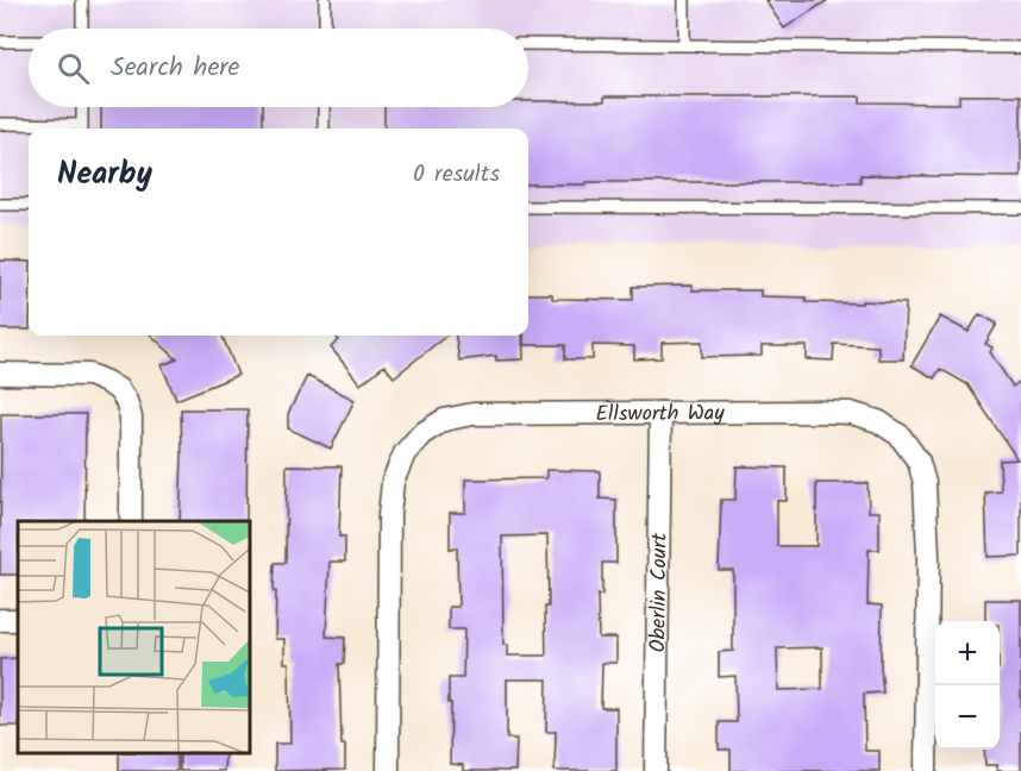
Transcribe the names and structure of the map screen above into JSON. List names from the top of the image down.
{
  "streets": {
    "street": ["Ellsworth Way", "Oberlin Court"]
  },
  "crossings": [
    ["Ellsworth Way", "Oberlin Court"]
  ],
  "page": {
    "search": "Search here",
    "heading": ["Nearby", "0 results"],
    "map_buttons": ["+", "−"]
  }
}
